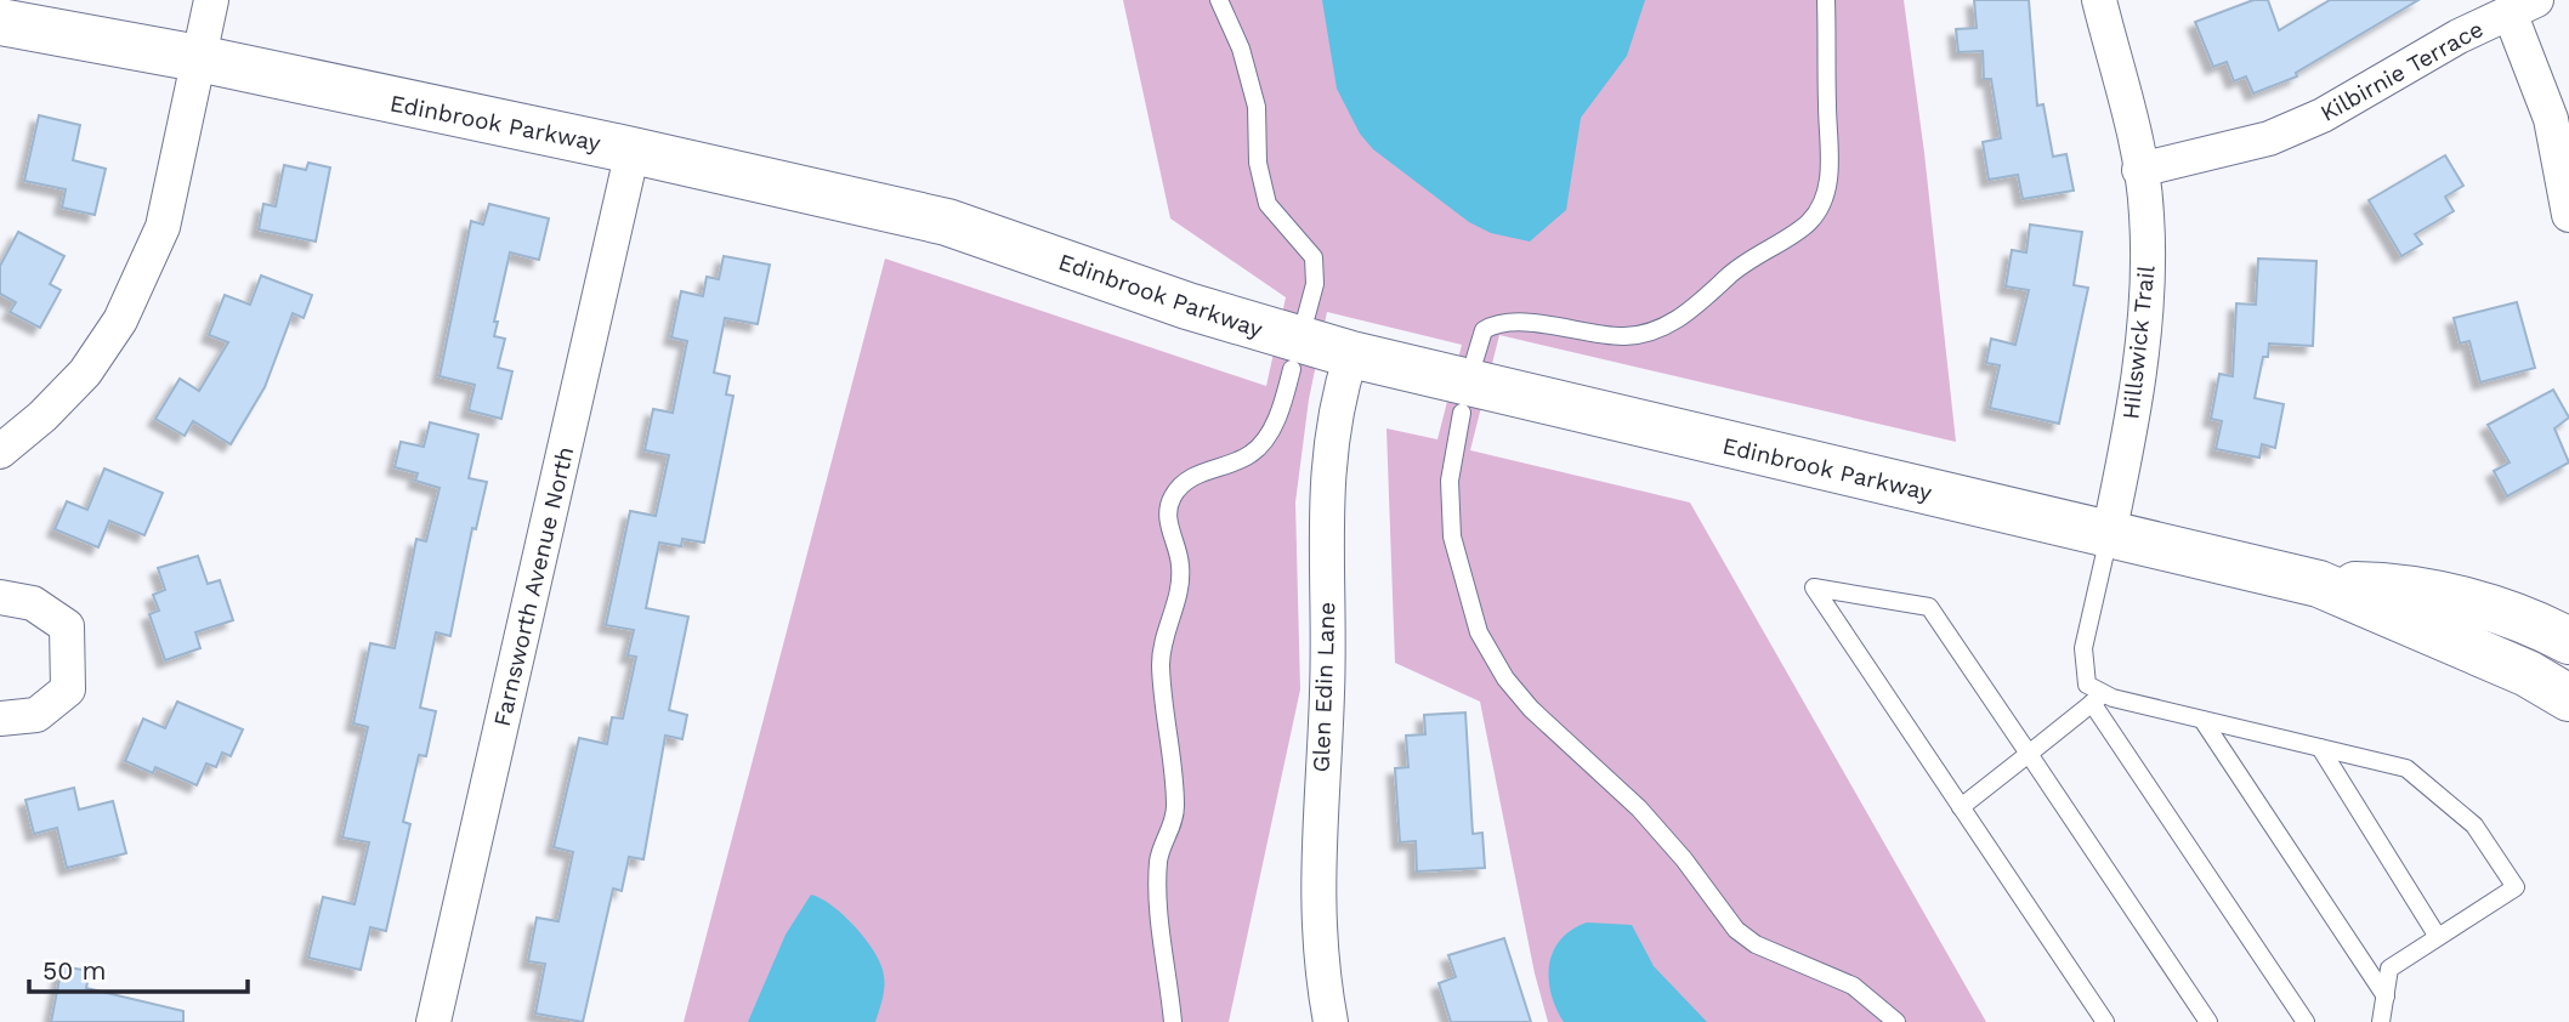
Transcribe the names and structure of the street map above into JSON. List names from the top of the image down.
{
  "streets": {
    "street": [
      "Kilbirnie Terrace",
      "Edinbrook Parkway",
      "Hillswick Trail",
      "Farnsworth Avenue North",
      "Glen Edin Lane"
    ]
  },
  "crossings": [
    ["Kilbirnie Terrace", "Hillswick Trail"],
    ["Edinbrook Parkway", "Hillswick Trail"],
    ["Edinbrook Parkway", "Farnsworth Avenue North"],
    ["Edinbrook Parkway", "Glen Edin Lane"]
  ],
  "scale_bar": "50 m"
}
